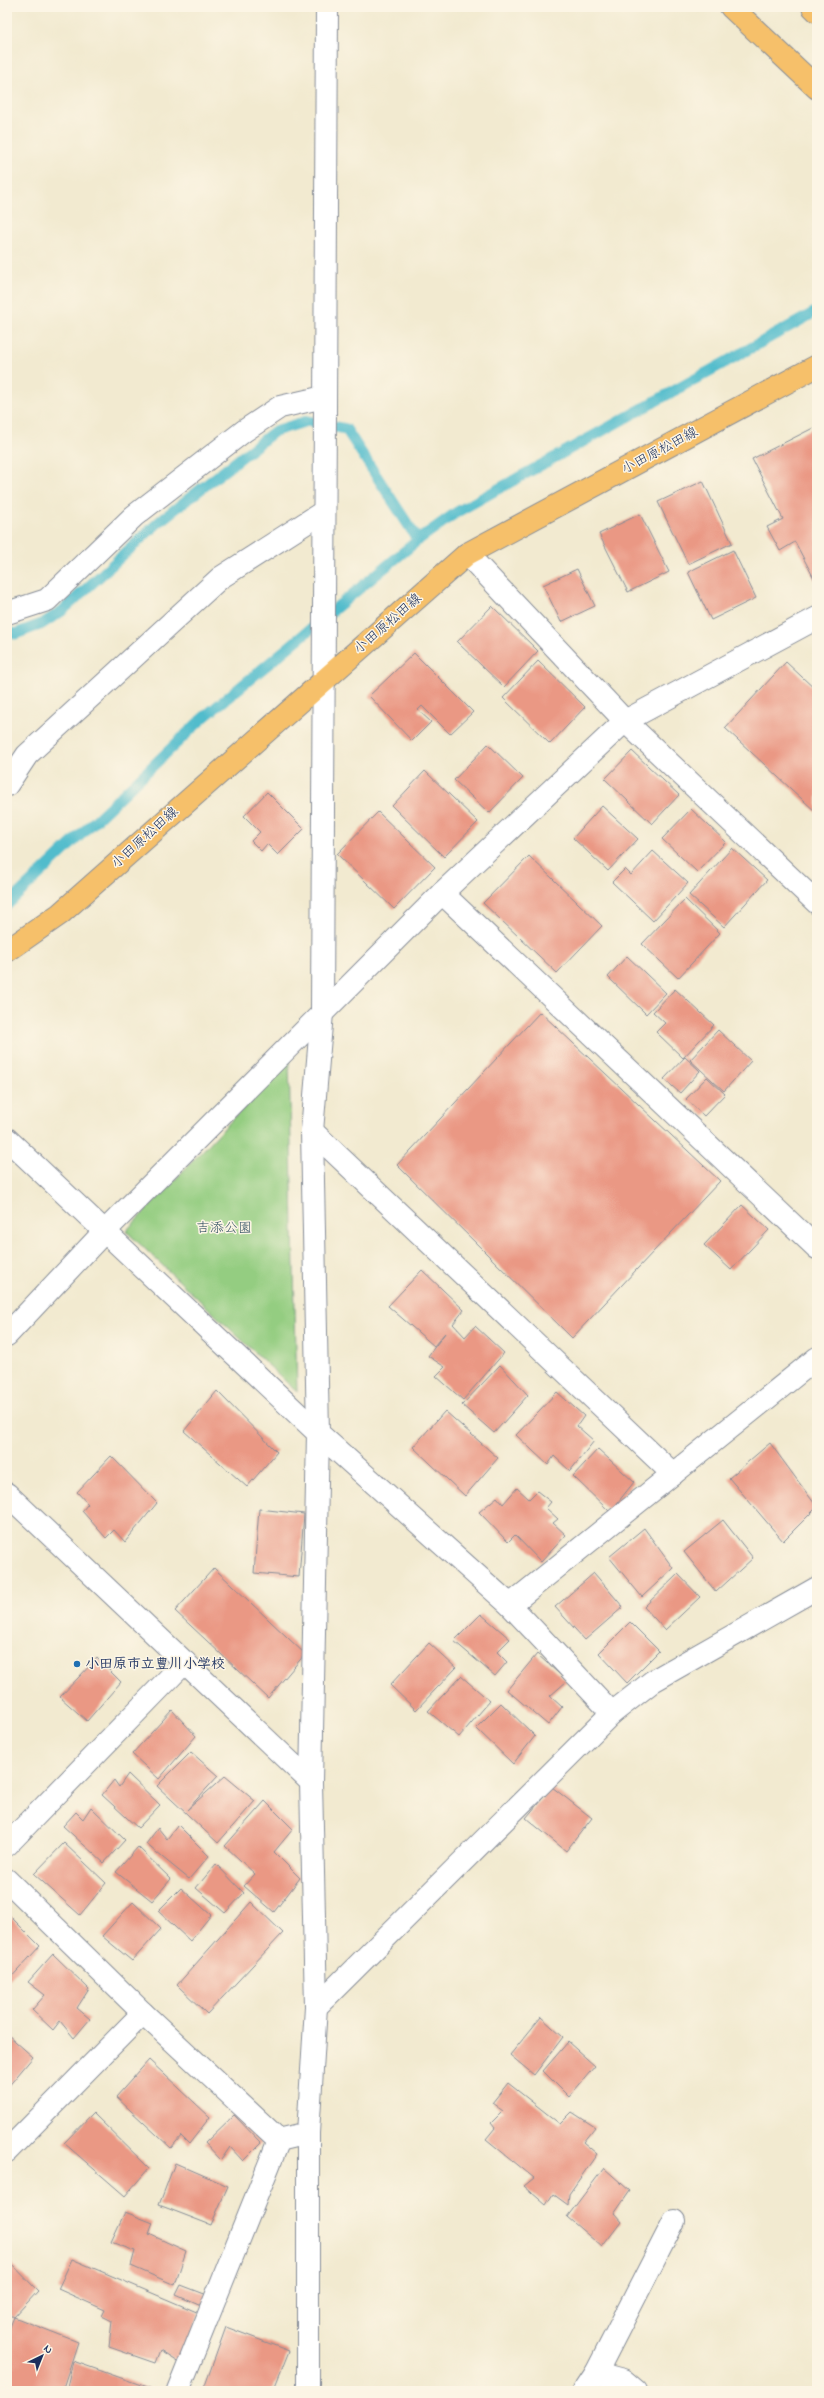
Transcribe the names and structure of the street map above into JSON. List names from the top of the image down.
{
  "streets": {
    "main road": ["小田原松田線"]
  },
  "parks": ["吉添公園"],
  "places": ["小田原市立豊川小学校"],
  "north": "top right"
}
